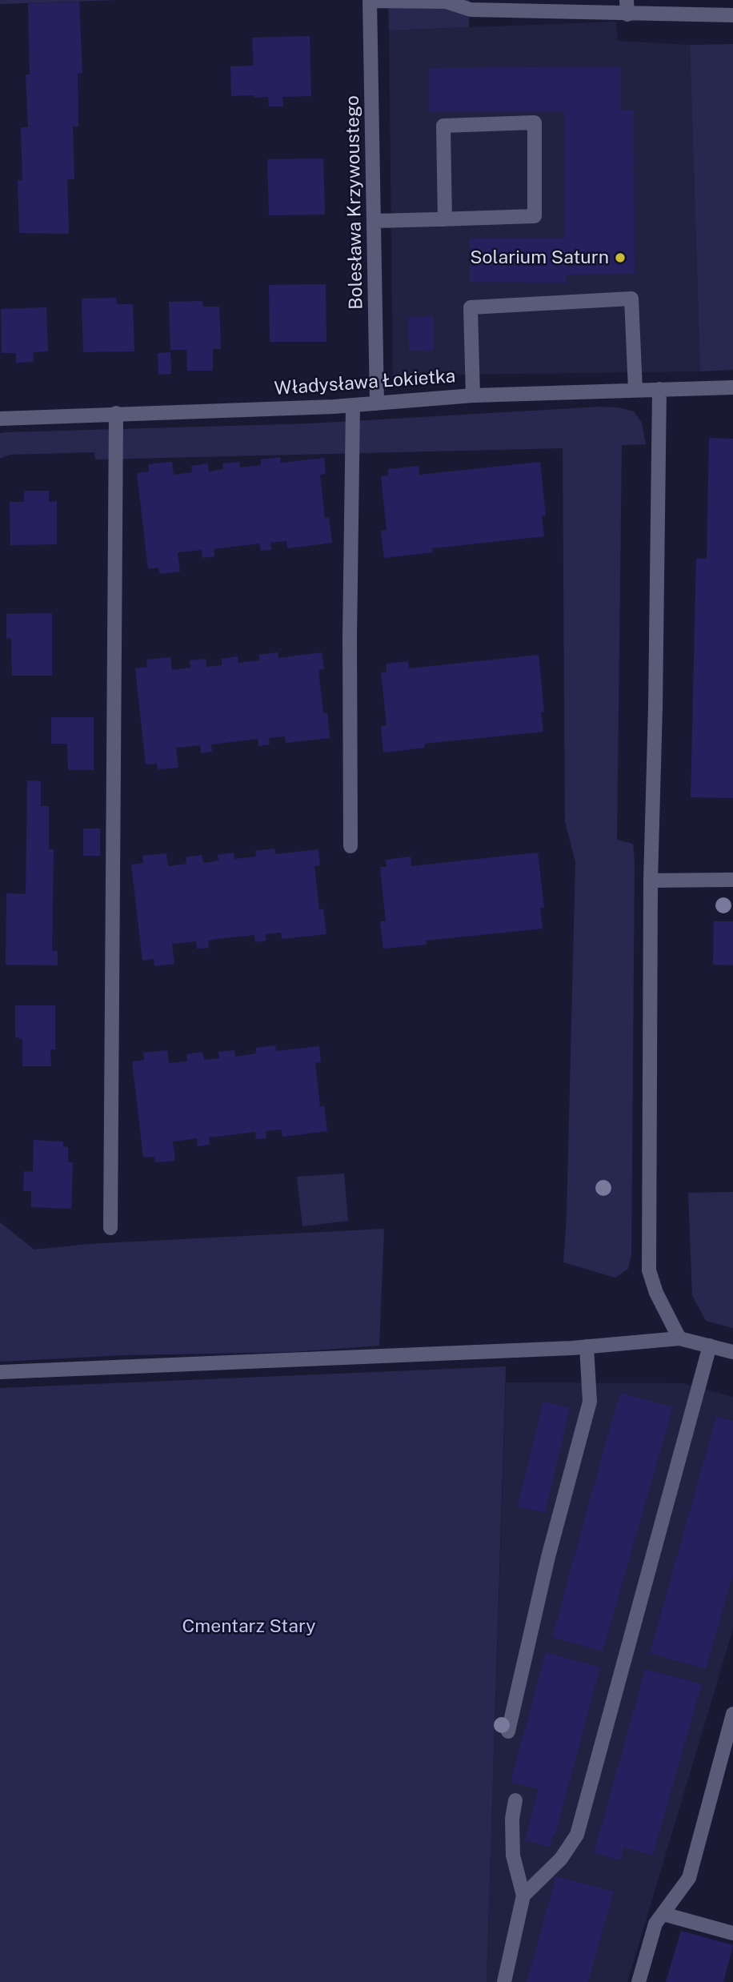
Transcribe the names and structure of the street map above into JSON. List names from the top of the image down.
{
  "streets": {
    "street": ["Bolesława Krzywoustego", "Władysława Łokietka"]
  },
  "crossings": [
    ["Bolesława Krzywoustego", "Władysława Łokietka"]
  ],
  "parks": ["Cmentarz Stary"],
  "places": ["Solarium Saturn"]
}
